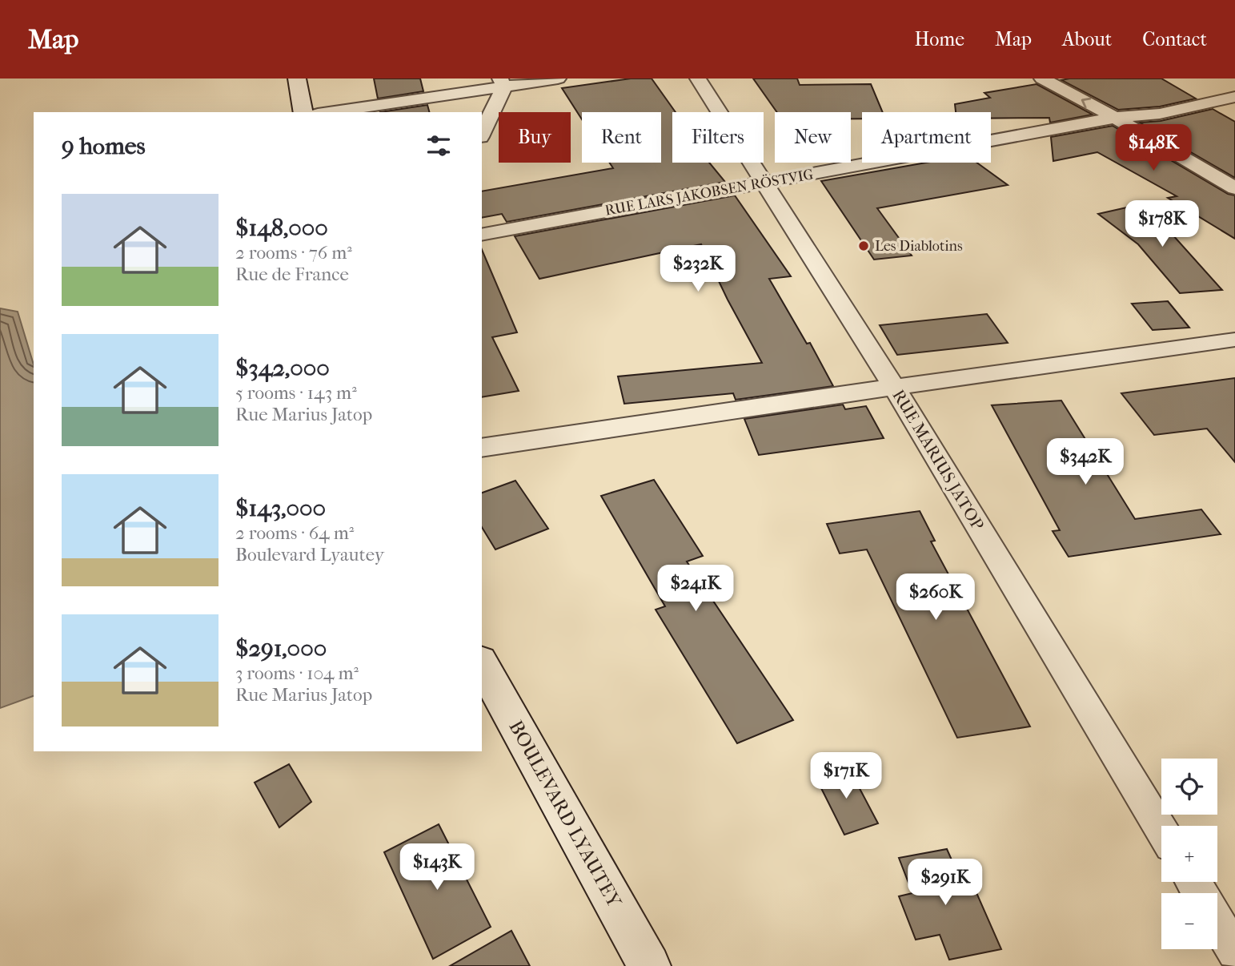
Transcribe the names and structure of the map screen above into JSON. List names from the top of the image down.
{
  "streets": {
    "street": ["RUE LARS JAKOBSEN RÖSTVIG", "RUE MARIUS JATOP", "BOULEVARD LYAUTEY"]
  },
  "crossings": [
    ["RUE LARS JAKOBSEN RÖSTVIG", "RUE MARIUS JATOP"]
  ],
  "places": ["Les Diablotins"],
  "page": {
    "header": "Map",
    "nav": [
      "Home",
      "Map",
      "About",
      "Contact"
    ],
    "chip": [
      "Buy",
      "Rent",
      "Filters",
      "New",
      "Apartment"
    ],
    "heading": "9 homes",
    "price": [
      "$148K",
      "$178K",
      "$232K",
      "$342K",
      "$241K",
      "$260K",
      "$171K",
      "$143K",
      "$291K"
    ],
    "list": [
      {
        "name": "$148,000",
        "note": "2 rooms · 76 m² · Rue de France"
      },
      {
        "name": "$342,000",
        "note": "5 rooms · 143 m² · Rue Marius Jatop"
      },
      {
        "name": "$143,000",
        "note": "2 rooms · 64 m² · Boulevard Lyautey"
      },
      {
        "name": "$291,000",
        "note": "3 rooms · 104 m² · Rue Marius Jatop"
      }
    ],
    "map_buttons": ["+", "−"]
  }
}
